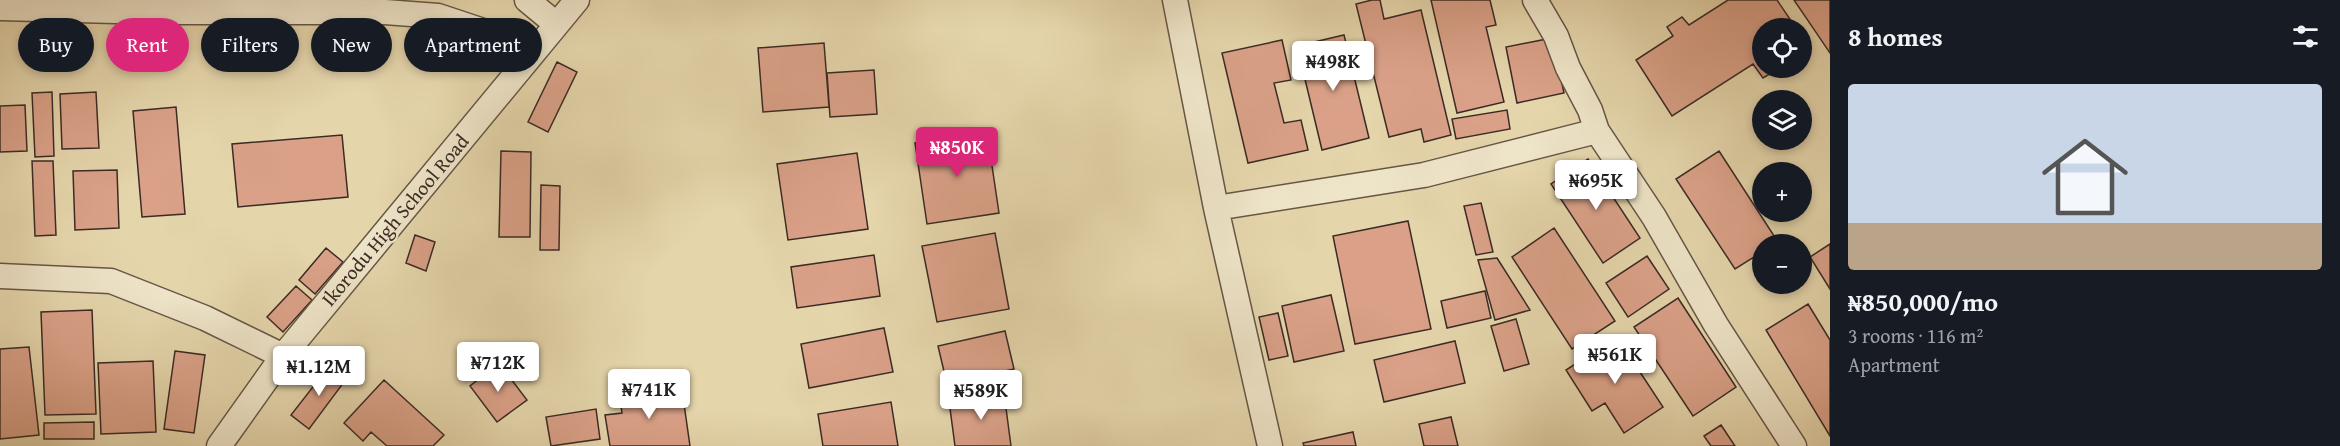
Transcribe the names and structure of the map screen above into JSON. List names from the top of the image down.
{
  "streets": {
    "street": ["Ikorodu High School Road"]
  },
  "page": {
    "heading": "8 homes",
    "map_buttons": ["+", "−"],
    "chip": [
      "Buy",
      "Rent",
      "Filters",
      "New",
      "Apartment"
    ],
    "price": [
      "₦498K",
      "₦850K",
      "₦695K",
      "₦561K",
      "₦712K",
      "₦1.12M",
      "₦741K",
      "₦589K"
    ],
    "list": [
      {
        "name": "₦850,000/mo",
        "note": "3 rooms · 116 m² · Apartment"
      }
    ]
  }
}
